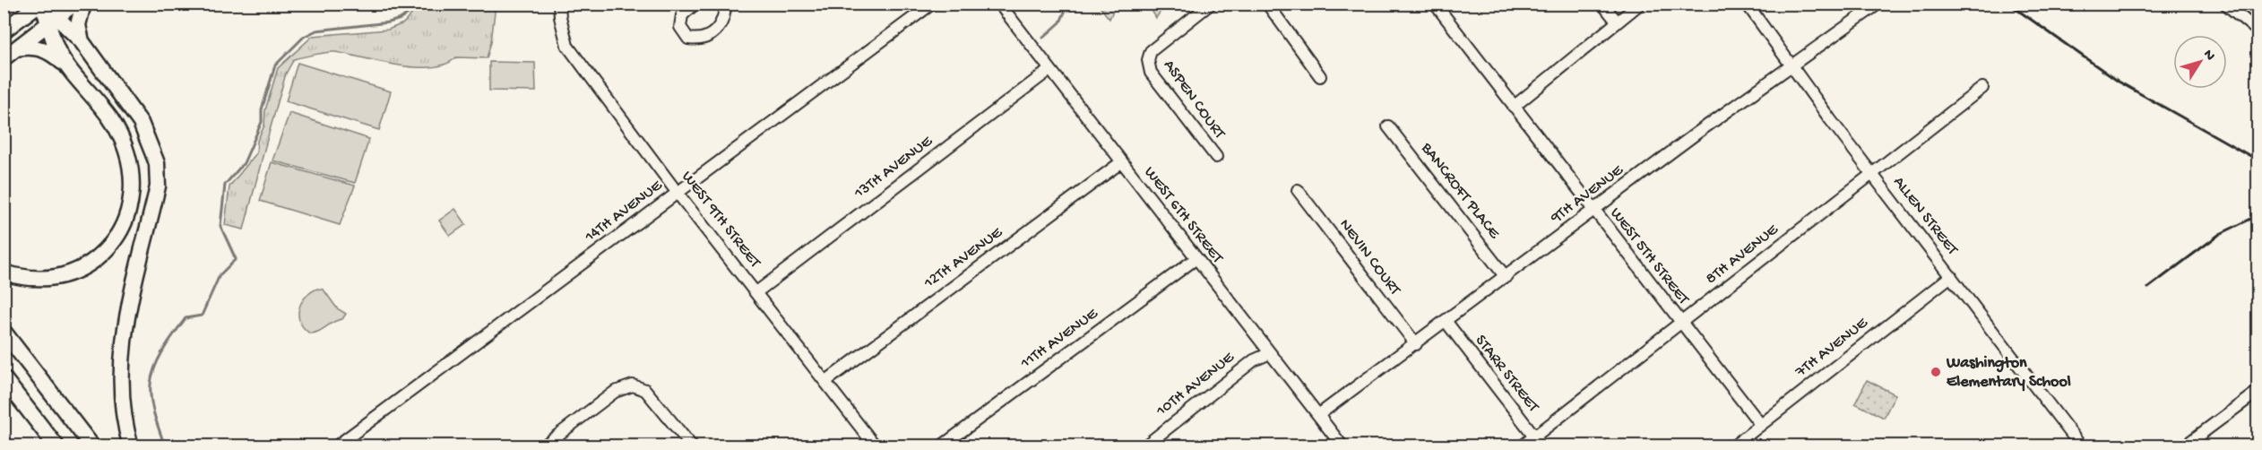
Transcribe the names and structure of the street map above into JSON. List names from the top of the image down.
{
  "streets": {
    "street": [
      "ASPEN COURT",
      "13TH AVENUE",
      "BANCROFT PLACE",
      "9TH AVENUE",
      "14TH AVENUE",
      "WEST 6TH STREET",
      "ALLEN STREET",
      "WEST 9TH STREET",
      "8TH AVENUE",
      "WEST 5TH STREET",
      "NEVIN COURT",
      "12TH AVENUE",
      "11TH AVENUE",
      "7TH AVENUE",
      "STARR STREET",
      "10TH AVENUE"
    ]
  },
  "crossings": [
    ["13TH AVENUE", "WEST 6TH STREET"],
    ["13TH AVENUE", "WEST 9TH STREET"],
    ["BANCROFT PLACE", "9TH AVENUE"],
    ["9TH AVENUE", "WEST 6TH STREET"],
    ["9TH AVENUE", "ALLEN STREET"],
    ["9TH AVENUE", "WEST 5TH STREET"],
    ["9TH AVENUE", "NEVIN COURT"],
    ["9TH AVENUE", "STARR STREET"],
    ["14TH AVENUE", "WEST 9TH STREET"],
    ["WEST 6TH STREET", "12TH AVENUE"],
    ["WEST 6TH STREET", "11TH AVENUE"],
    ["WEST 6TH STREET", "10TH AVENUE"],
    ["ALLEN STREET", "8TH AVENUE"],
    ["ALLEN STREET", "7TH AVENUE"],
    ["WEST 9TH STREET", "12TH AVENUE"],
    ["8TH AVENUE", "WEST 5TH STREET"],
    ["8TH AVENUE", "STARR STREET"],
    ["WEST 5TH STREET", "7TH AVENUE"]
  ],
  "places": ["Washington Elementary School"],
  "north": "top right"
}
